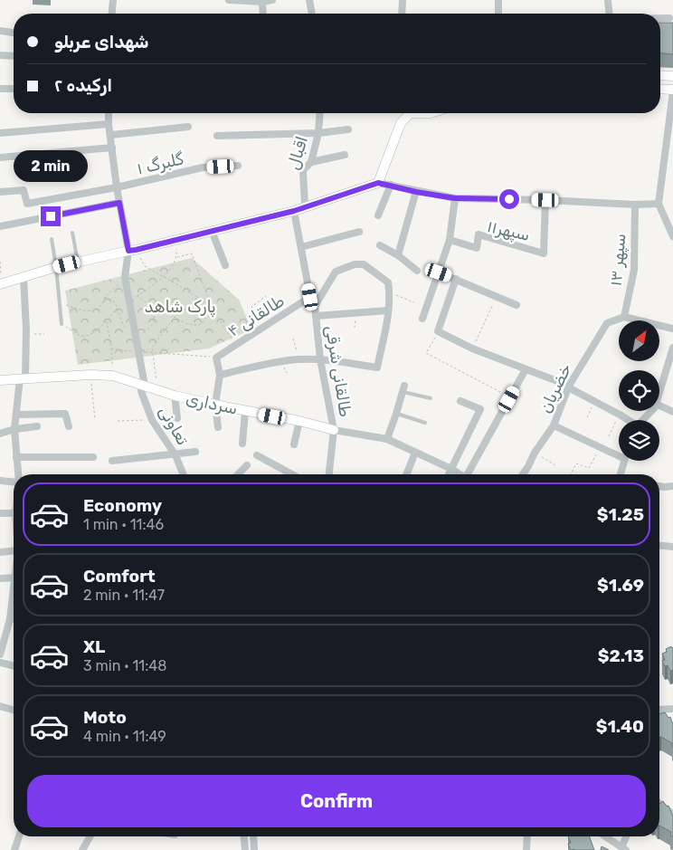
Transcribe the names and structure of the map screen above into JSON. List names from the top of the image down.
{
  "streets": {
    "main road": ["سرداری"],
    "street": [
      "اقبال",
      "گلبرگ ۱",
      "سپهر۱۱",
      "سپهر ۱۳",
      "طالقانی ۴",
      "طالقانی شرقی",
      "خضریان",
      "تعاونی"
    ]
  },
  "crossings": [
    ["سپهر ۱۳", "خضریان"],
    ["طالقانی ۴", "طالقانی شرقی"],
    ["طالقانی شرقی", "سرداری"],
    ["سرداری", "تعاونی"]
  ],
  "parks": ["پارک شاهد"],
  "north": "top right",
  "page": {
    "banner": ["شهدای عربلو", "ارکیده ۲"],
    "bubble": "2 min",
    "list": [
      {
        "name": "Economy",
        "note": "1 min · 11:46",
        "value": "$1.25"
      },
      {
        "name": "Comfort",
        "note": "2 min · 11:47",
        "value": "$1.69"
      },
      {
        "name": "XL",
        "note": "3 min · 11:48",
        "value": "$2.13"
      },
      {
        "name": "Moto",
        "note": "4 min · 11:49",
        "value": "$1.40"
      }
    ],
    "buttons": "Confirm"
  }
}
